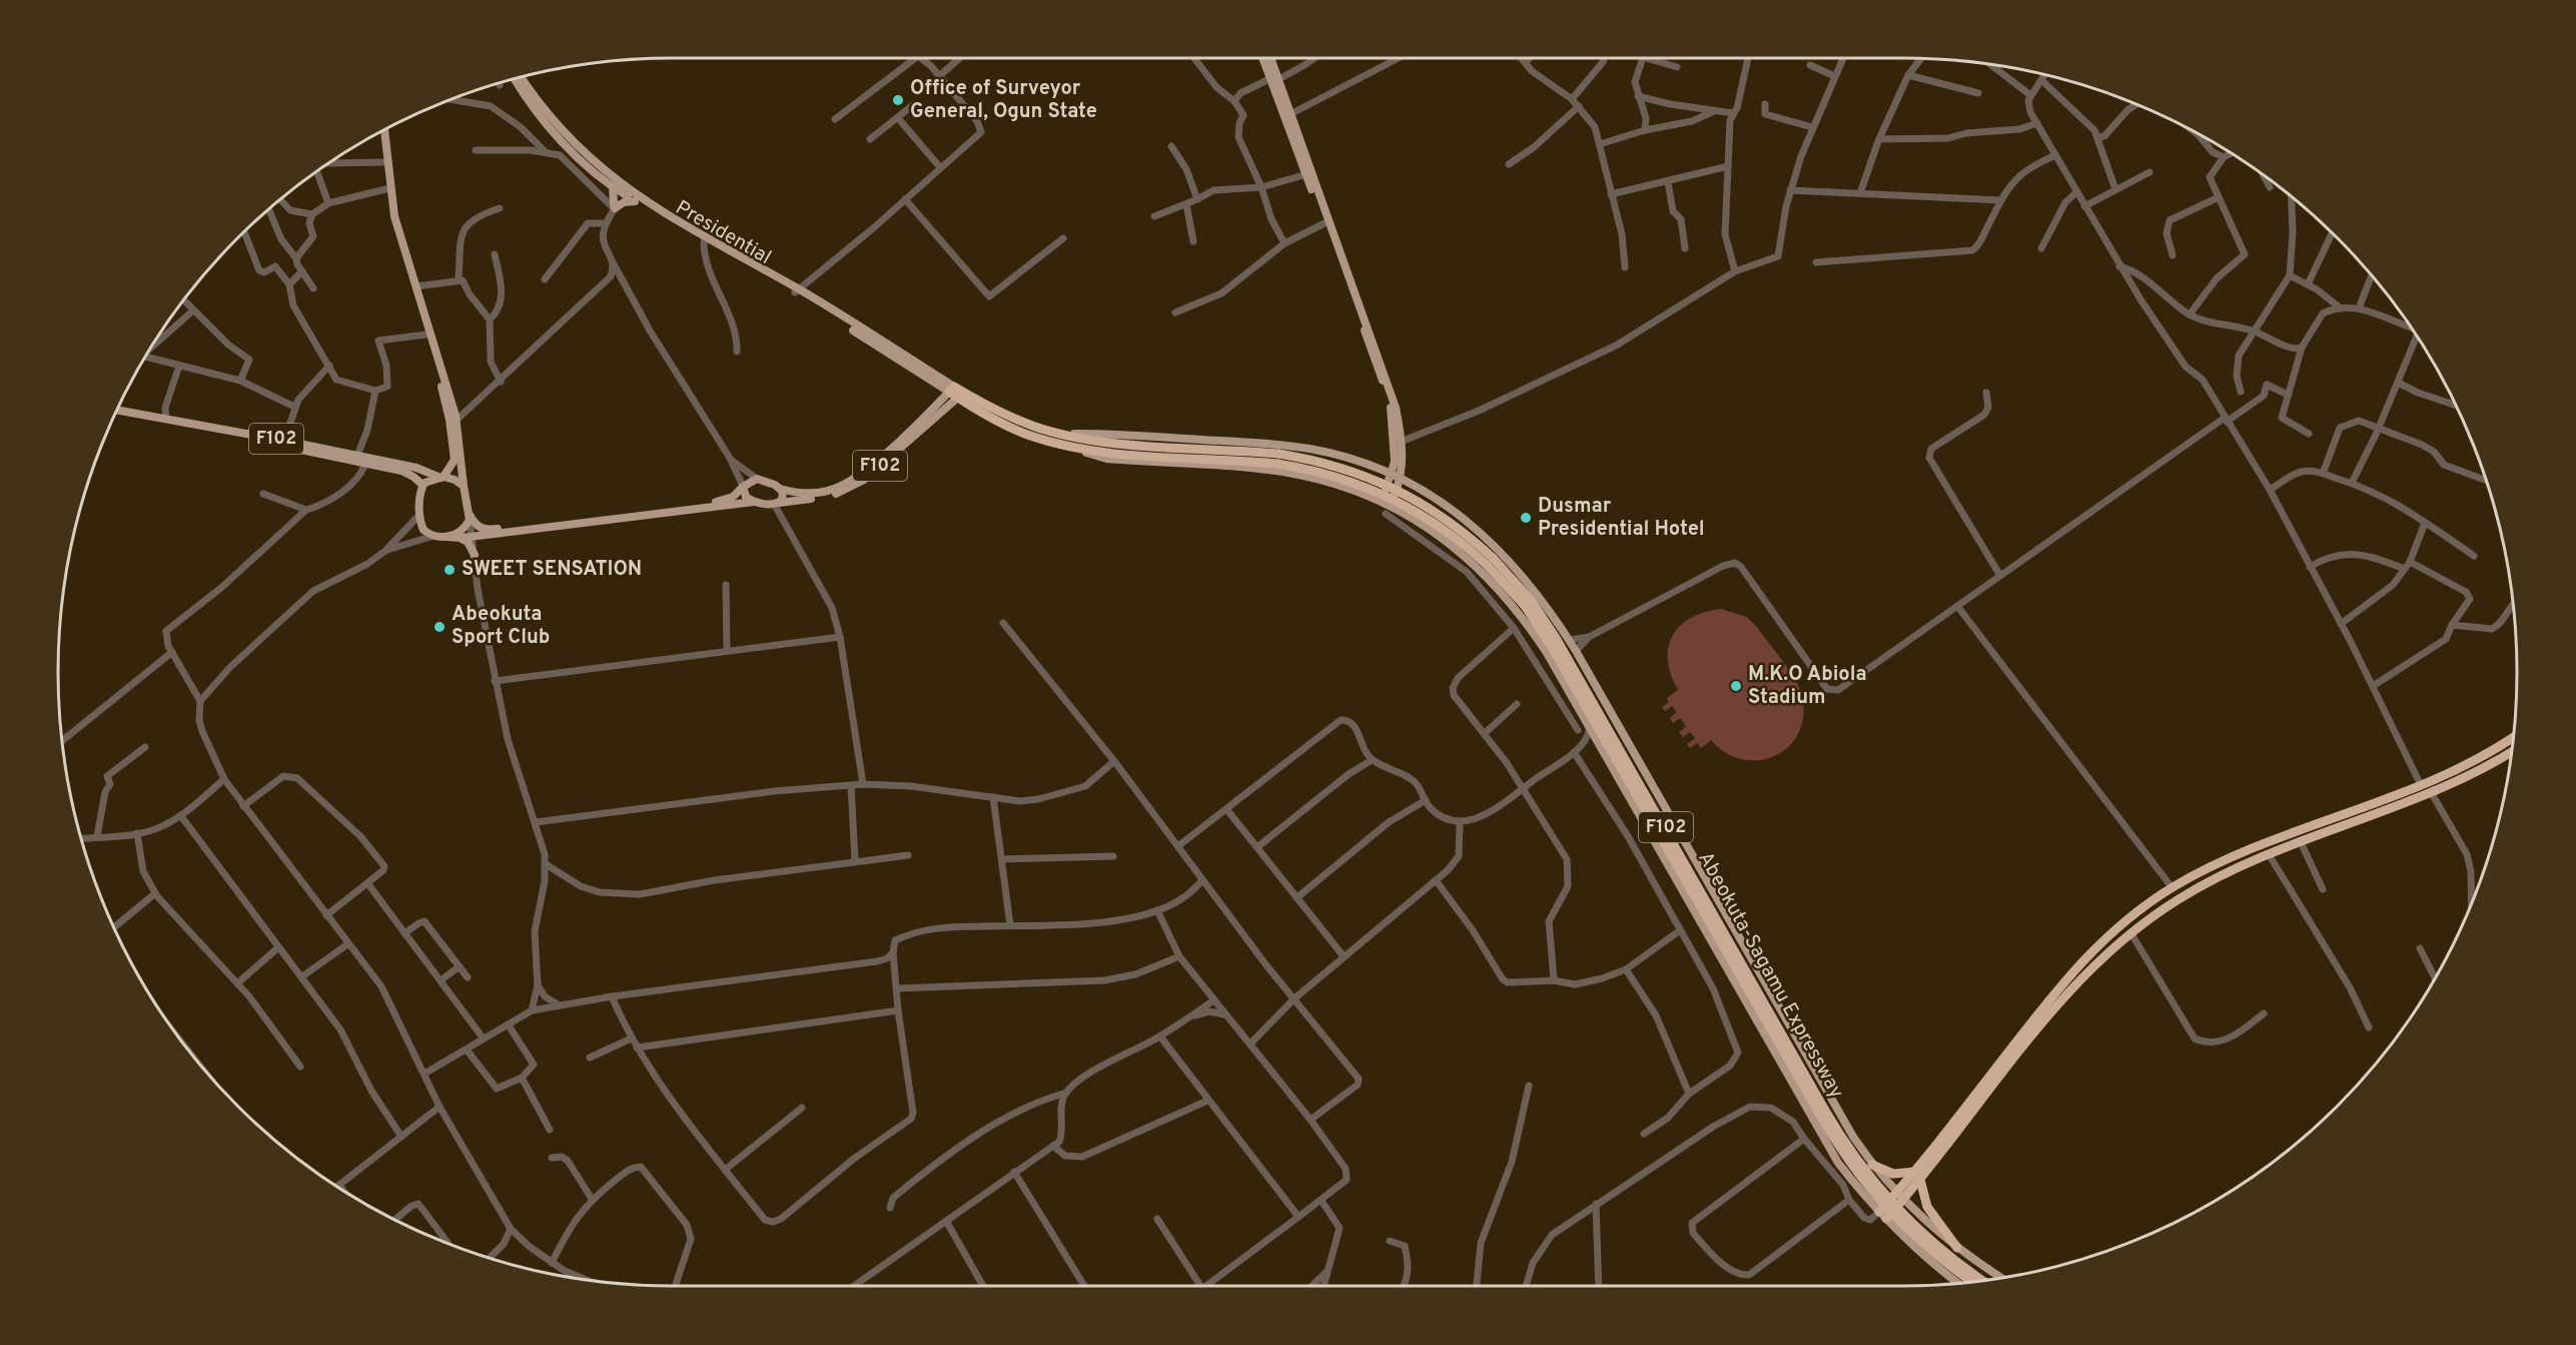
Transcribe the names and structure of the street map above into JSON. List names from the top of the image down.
{
  "streets": {
    "highway": ["F102", "Abeokuta-Sagamu Expressway"],
    "main road": ["Presidential"]
  },
  "crossings": [
    ["F102", "Abeokuta-Sagamu Expressway"]
  ],
  "places": [
    "Office of Surveyor General, Ogun State",
    "Dusmar Presidential Hotel",
    "SWEET SENSATION",
    "Abeokuta Sport Club",
    "M.K.O Abiola Stadium"
  ]
}
